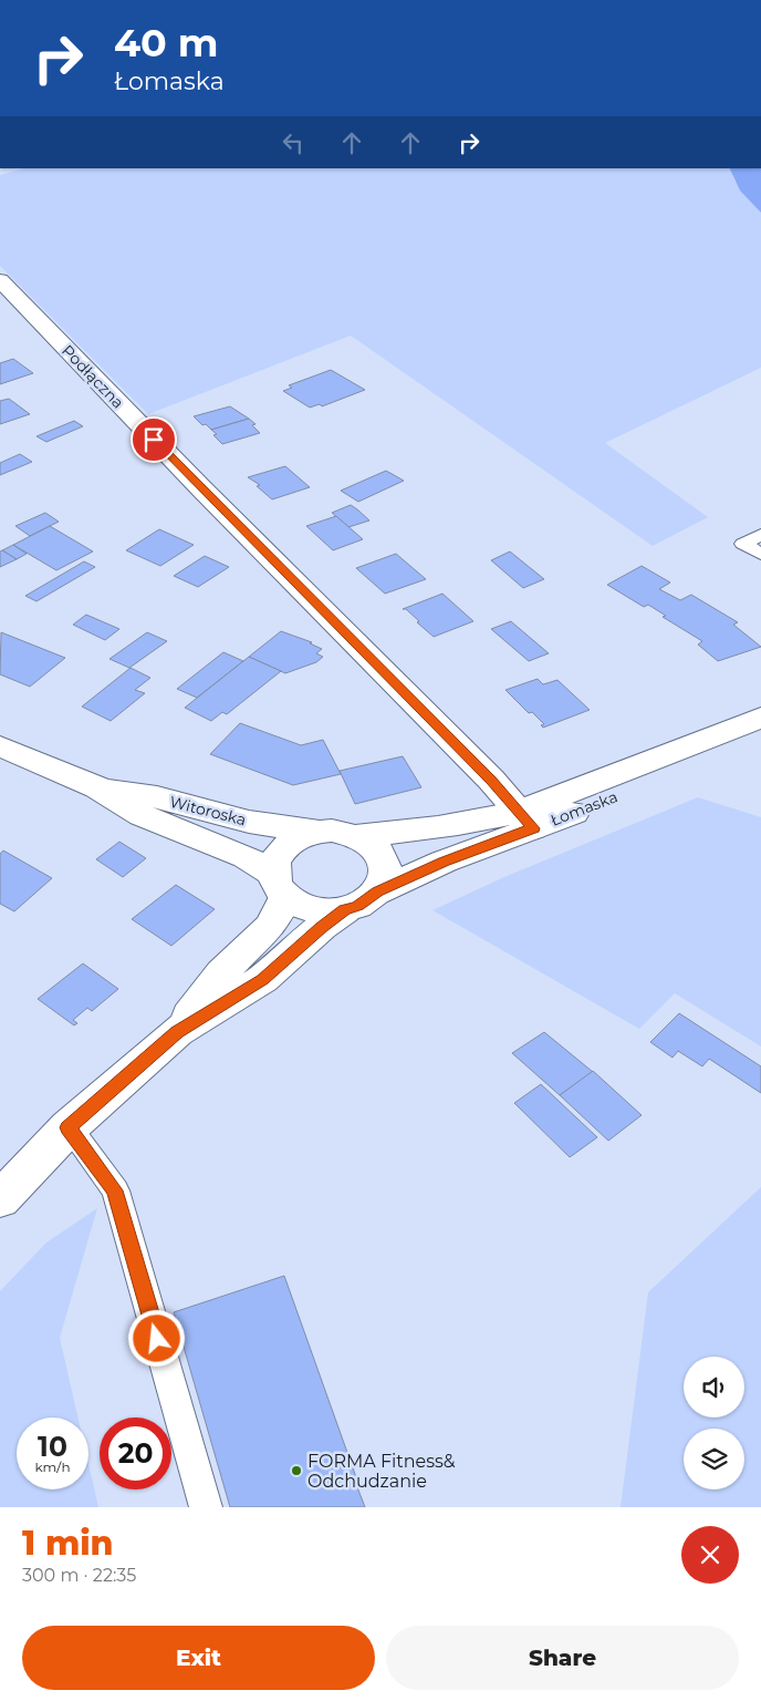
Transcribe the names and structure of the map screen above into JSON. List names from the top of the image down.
{
  "streets": {
    "street": ["Podłączna", "Łomaska", "Witoroska"]
  },
  "crossings": [
    ["Podłączna", "Łomaska"],
    ["Podłączna", "Witoroska"],
    ["Łomaska", "Witoroska"]
  ],
  "places": ["FORMA Fitness& Odchudzanie"],
  "page": {
    "turn": ["40 m", "Łomaska"],
    "speed": "10 km/h",
    "limit": "20",
    "heading": ["1 min", "300 m · 22:35"],
    "buttons": ["Exit", "Share"]
  }
}
